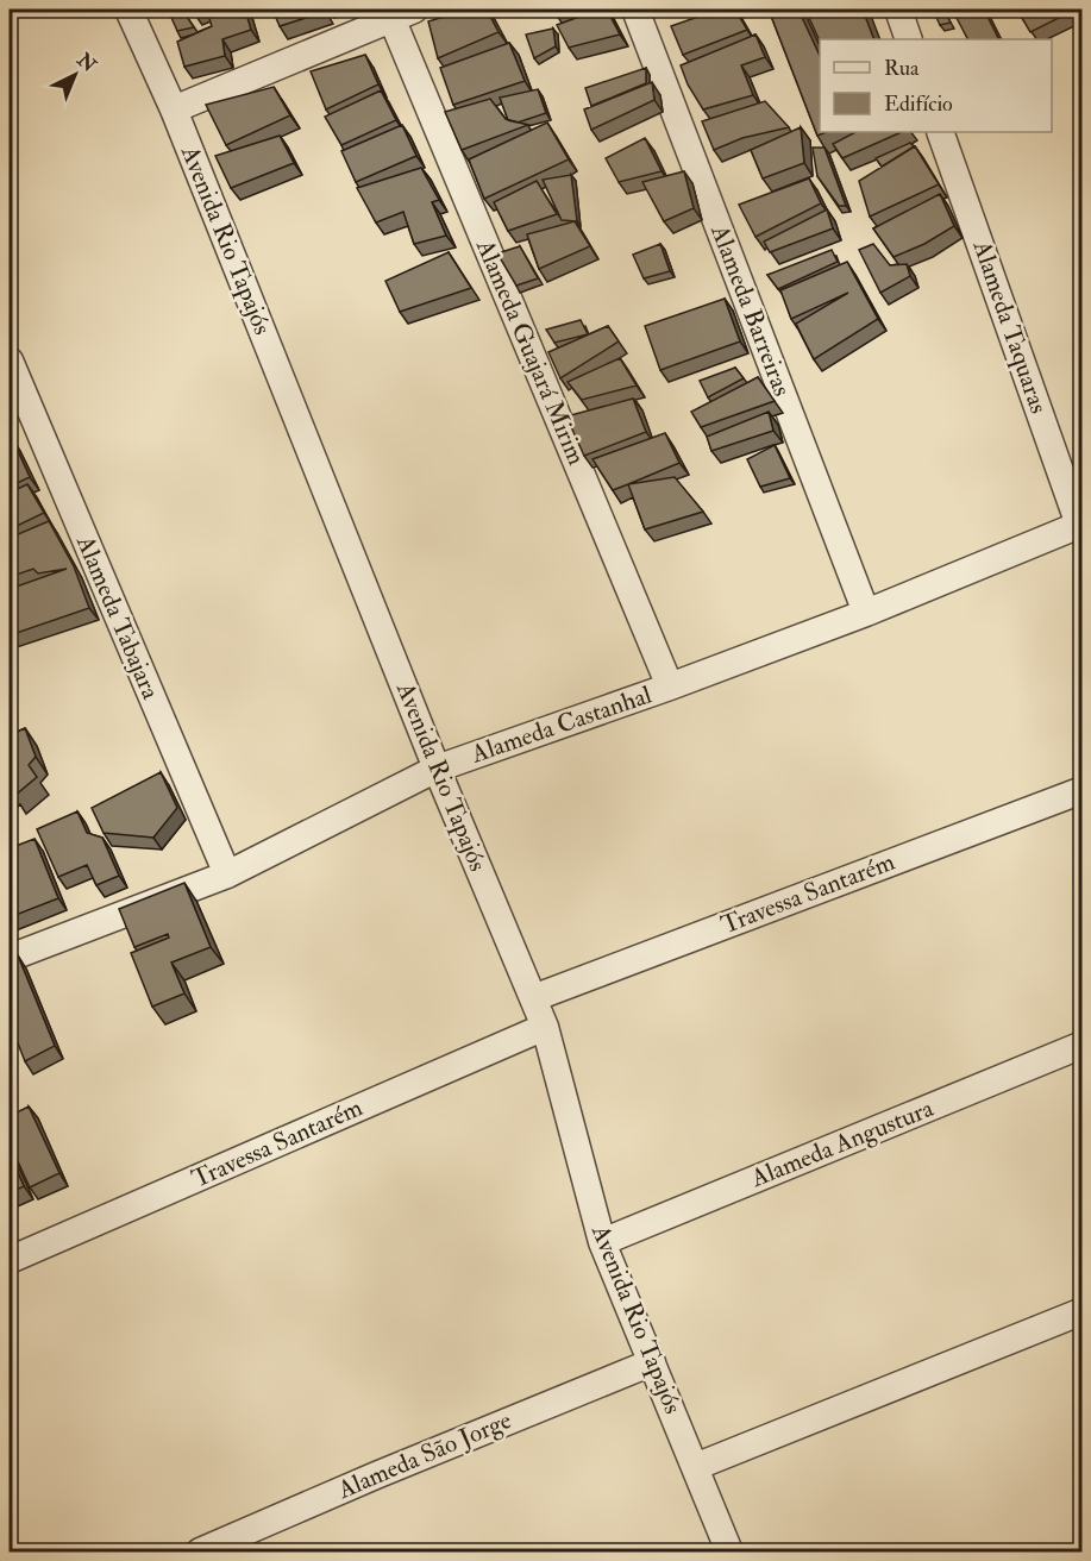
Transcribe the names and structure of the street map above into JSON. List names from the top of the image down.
{
  "streets": {
    "street": [
      "Avenida Rio Tapajós",
      "Alameda Barreiras",
      "Alameda Taquaras",
      "Alameda Guajará Mirim",
      "Alameda Tabajara",
      "Alameda Castanhal",
      "Travessa Santarém",
      "Alameda Angustura",
      "Alameda São Jorge"
    ]
  },
  "crossings": [
    ["Avenida Rio Tapajós", "Alameda Castanhal"],
    ["Avenida Rio Tapajós", "Travessa Santarém"],
    ["Avenida Rio Tapajós", "Alameda Angustura"],
    ["Avenida Rio Tapajós", "Alameda São Jorge"],
    ["Alameda Barreiras", "Alameda Castanhal"],
    ["Alameda Taquaras", "Alameda Castanhal"],
    ["Alameda Guajará Mirim", "Alameda Castanhal"],
    ["Alameda Tabajara", "Alameda Castanhal"]
  ],
  "legend": ["Rua", "Edifício"],
  "north": "top right"
}
